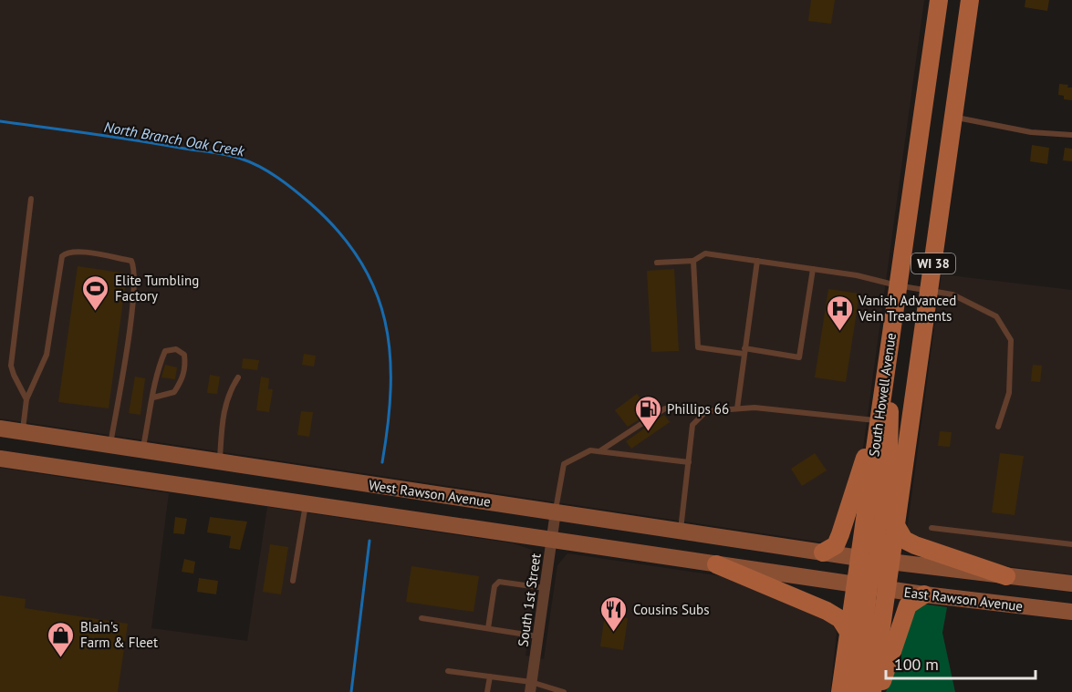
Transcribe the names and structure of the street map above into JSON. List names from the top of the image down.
{
  "streets": {
    "main road": [
      "WI 38",
      "South Howell Avenue",
      "West Rawson Avenue",
      "East Rawson Avenue"
    ],
    "street": ["South 1st Street"]
  },
  "crossings": [
    ["WI 38", "East Rawson Avenue"],
    ["South Howell Avenue", "West Rawson Avenue"],
    ["South Howell Avenue", "East Rawson Avenue"],
    ["West Rawson Avenue", "East Rawson Avenue"],
    ["West Rawson Avenue", "South 1st Street"]
  ],
  "water": ["North Branch Oak Creek"],
  "places": {
    "sports": ["Elite Tumbling Factory"],
    "hospital": ["Vanish Advanced Vein Treatments"],
    "fuel station": ["Phillips 66"],
    "restaurant": ["Cousins Subs"],
    "shop": ["Blain's Farm & Fleet"]
  },
  "scale_bar": "100 m"
}
